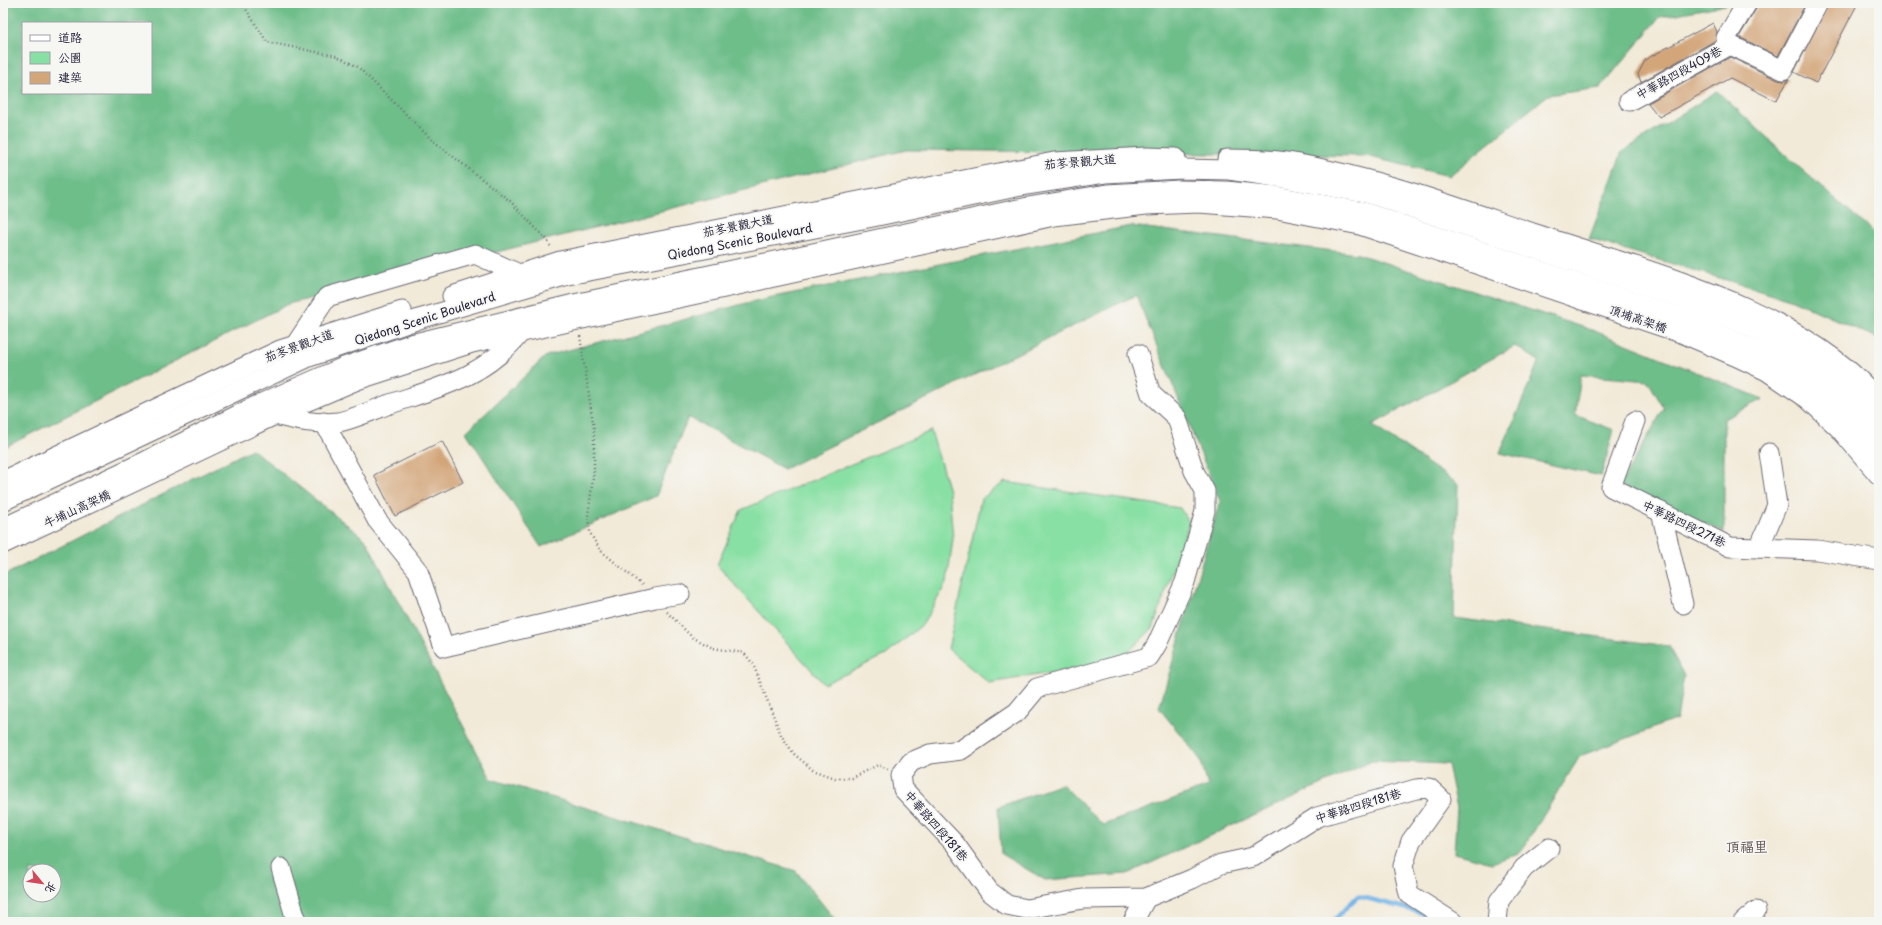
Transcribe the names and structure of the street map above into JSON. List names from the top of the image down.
{
  "streets": {
    "street": [
      "中華路四段409巷",
      "茄苳景觀大道",
      "Qiedong Scenic Boulevard",
      "頂埔高架橋",
      "牛埔山高架橋",
      "中華路四段271巷",
      "中華路四段181巷"
    ]
  },
  "crossings": [
    ["茄苳景觀大道", "Qiedong Scenic Boulevard"],
    ["Qiedong Scenic Boulevard", "頂埔高架橋"],
    ["Qiedong Scenic Boulevard", "牛埔山高架橋"]
  ],
  "districts": ["頂福里"],
  "legend": ["道路", "公園", "建築"],
  "north": "bottom right"
}
